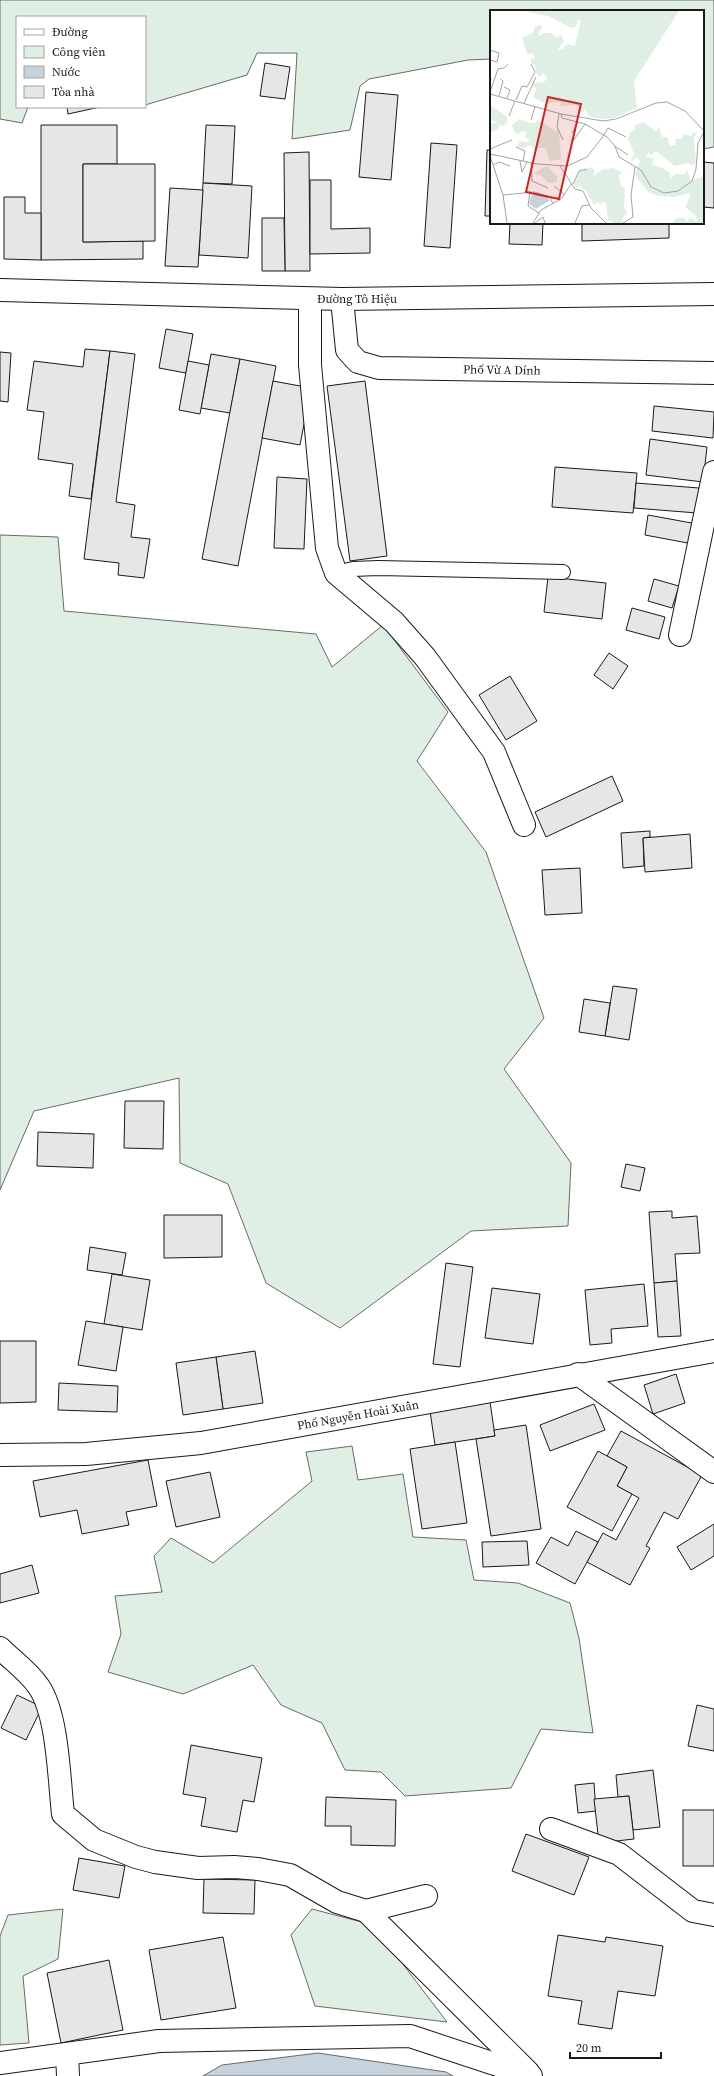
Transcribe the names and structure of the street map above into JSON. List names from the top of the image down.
{
  "streets": {
    "main road": ["Đường Tô Hiệu", "Phố Vừ A Dính", "Phố Nguyễn Hoài Xuân"]
  },
  "crossings": [
    ["Đường Tô Hiệu", "Phố Vừ A Dính"]
  ],
  "legend": [
    "Đường",
    "Công viên",
    "Nước",
    "Tòa nhà"
  ],
  "scale_bar": "20 m"
}
